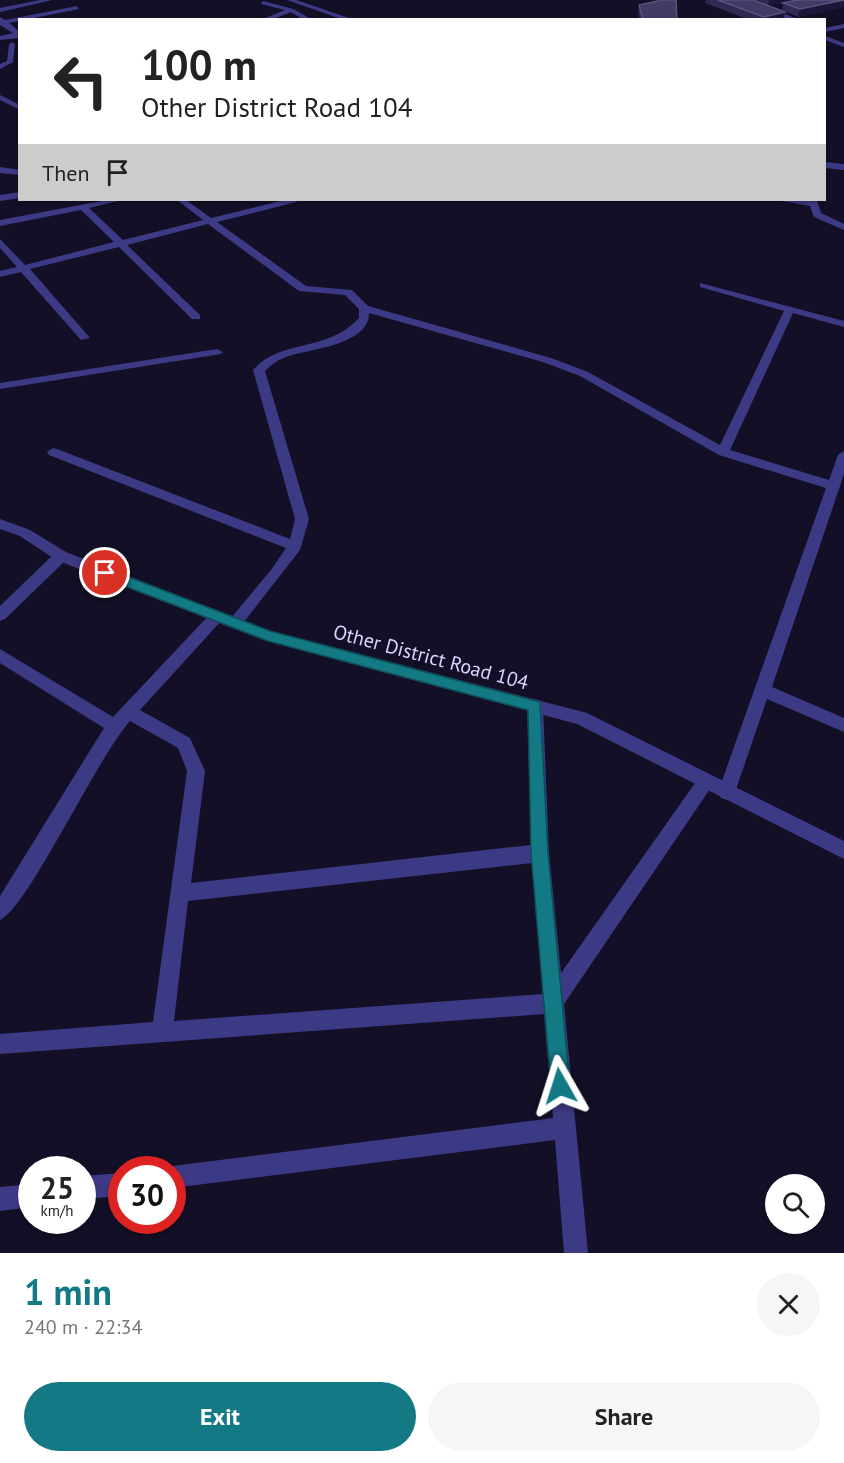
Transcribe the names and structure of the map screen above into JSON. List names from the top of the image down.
{
  "streets": {
    "street": ["Other District Road 104"]
  },
  "page": {
    "turn": ["100 m", "Other District Road 104"],
    "then": "Then",
    "speed": "25 km/h",
    "limit": "30",
    "heading": ["1 min", "240 m · 22:34"],
    "buttons": ["Exit", "Share"]
  }
}
